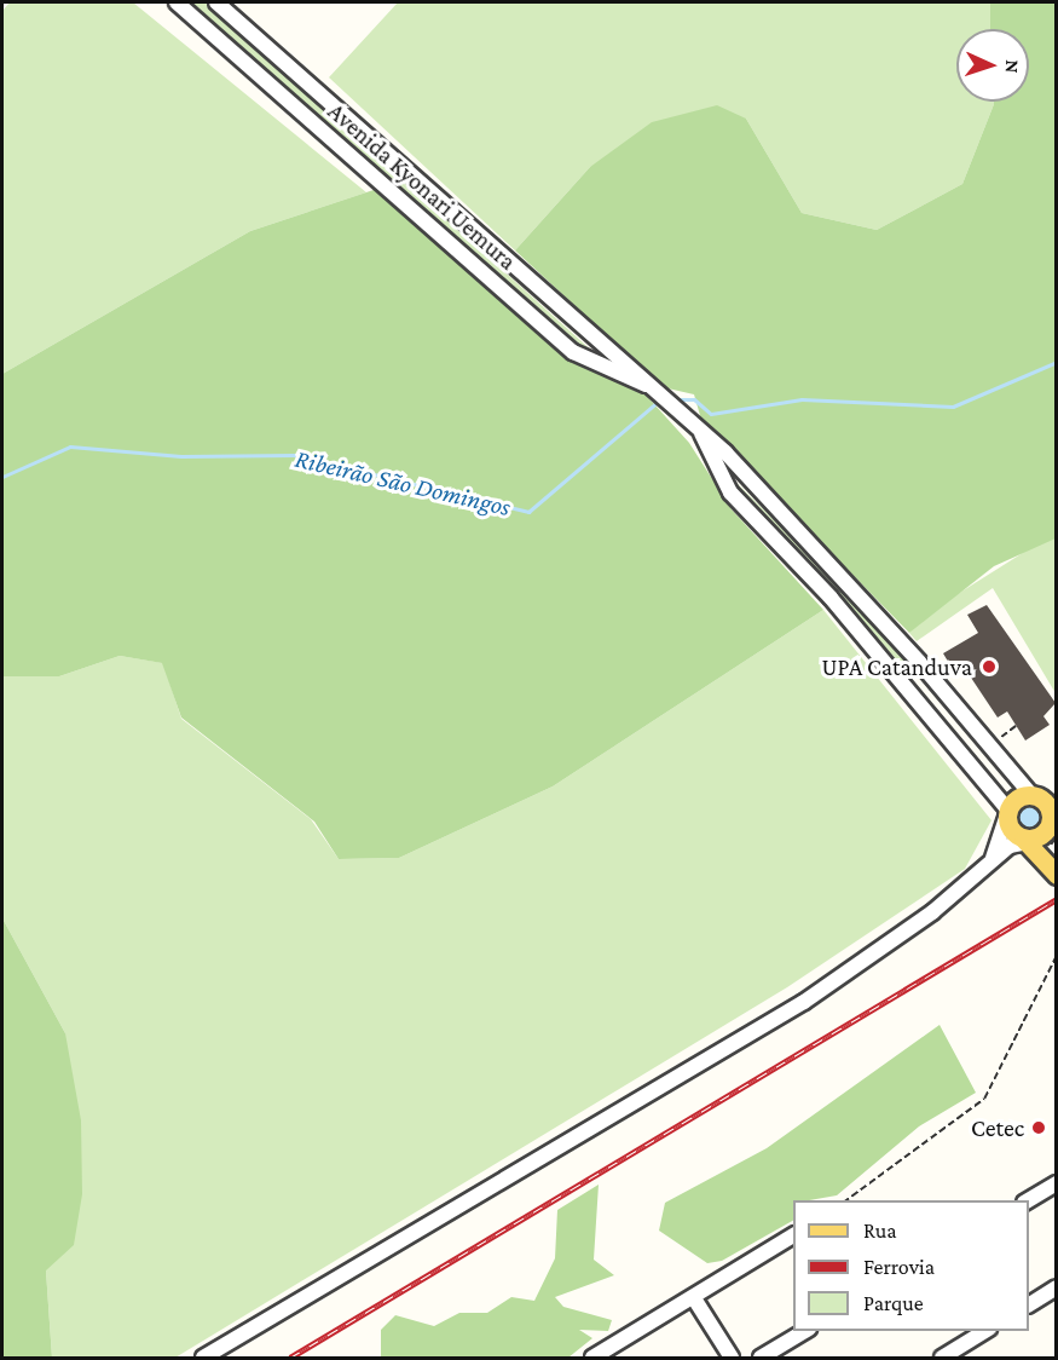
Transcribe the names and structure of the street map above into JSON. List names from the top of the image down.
{
  "streets": {
    "street": ["Avenida Kyonari Uemura"]
  },
  "water": ["Ribeirão São Domingos"],
  "places": ["UPA Catanduva", "Cetec"],
  "legend": ["Rua", "Ferrovia", "Parque"],
  "north": "right"
}
